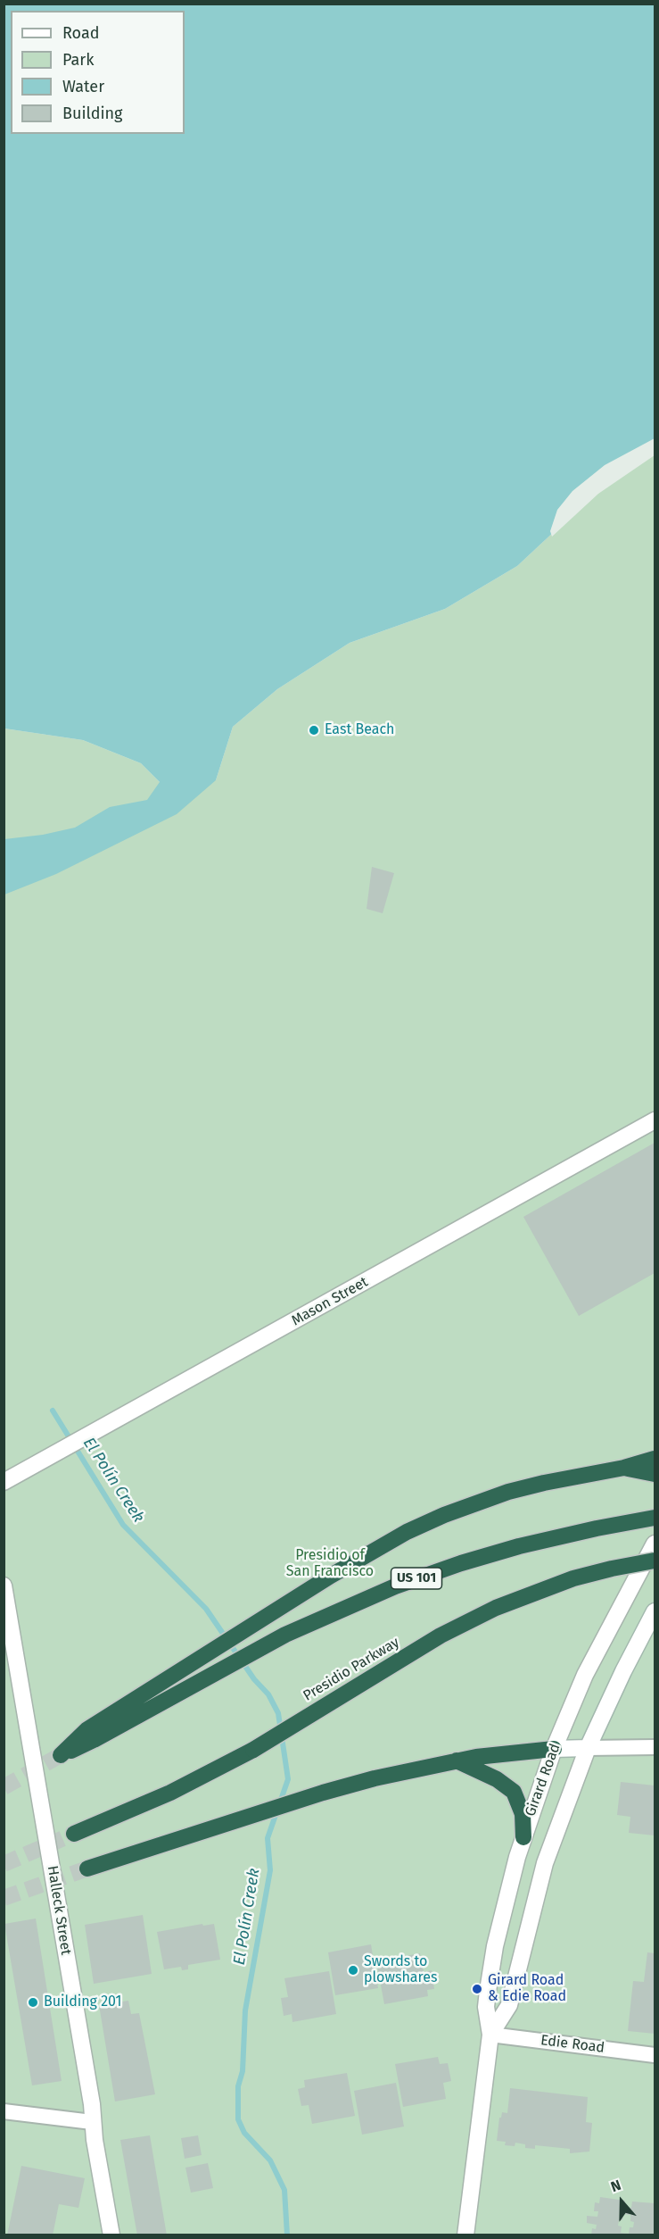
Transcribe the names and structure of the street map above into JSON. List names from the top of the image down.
{
  "streets": {
    "highway": ["US 101", "Presidio Parkway"],
    "street": [
      "Mason Street",
      "Girard Road",
      "Halleck Street",
      "Edie Road"
    ]
  },
  "crossings": [
    ["Girard Road", "Edie Road"]
  ],
  "water": ["El Polín Creek"],
  "parks": ["Presidio of San Francisco"],
  "places": [
    "East Beach",
    "Swords to plowshares",
    "Girard Road & Edie Road",
    "Building 201"
  ],
  "legend": [
    "Road",
    "Park",
    "Water",
    "Building"
  ],
  "north": "top"
}
